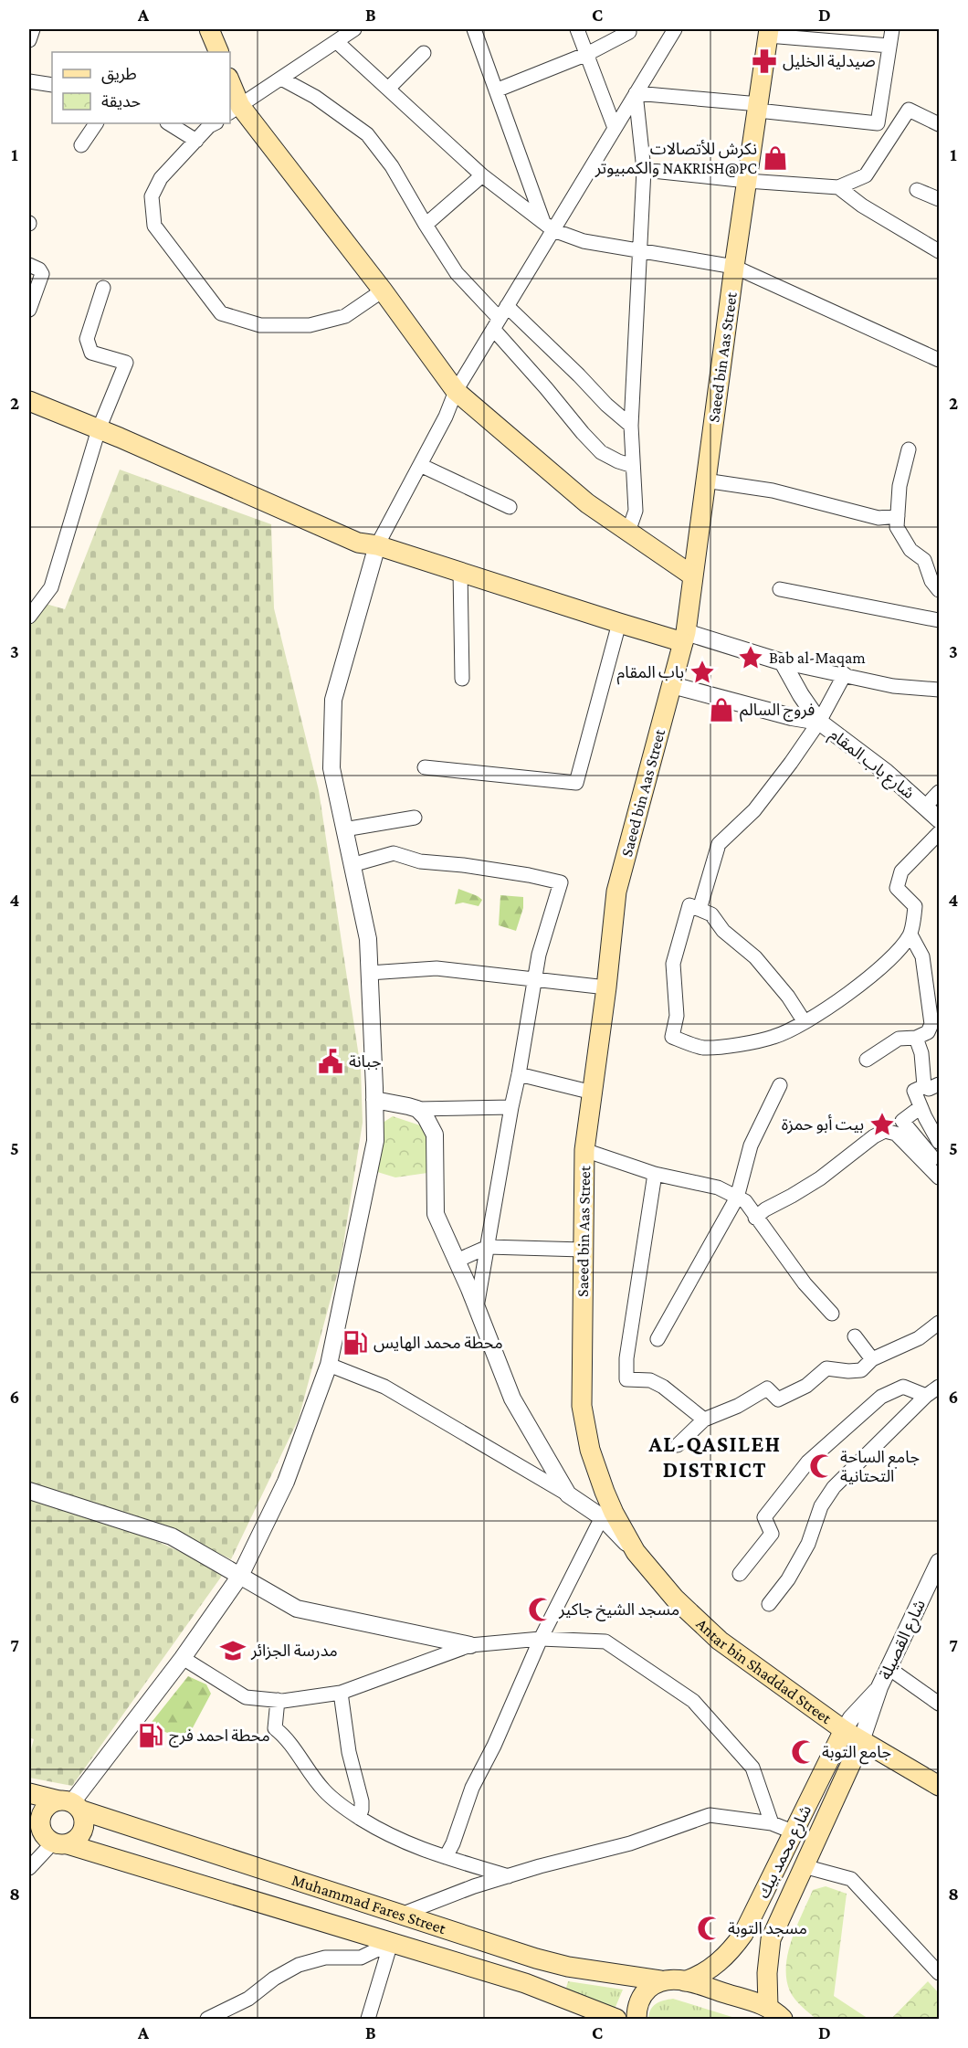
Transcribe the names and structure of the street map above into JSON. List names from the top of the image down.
{
  "streets": {
    "main road": [
      "Saeed bin Aas Street",
      "Antar bin Shaddad Street",
      "شارع محمد بيك",
      "Muhammad Fares Street"
    ],
    "street": ["شارع باب المقام", "شارع القصيلة"]
  },
  "crossings": [
    ["Saeed bin Aas Street", "شارع باب المقام"],
    ["Saeed bin Aas Street", "Antar bin Shaddad Street"],
    ["شارع القصيلة", "Antar bin Shaddad Street"],
    ["شارع القصيلة", "شارع محمد بيك"],
    ["Antar bin Shaddad Street", "شارع محمد بيك"],
    ["شارع محمد بيك", "Muhammad Fares Street"]
  ],
  "districts": ["AL-QASILEH DISTRICT"],
  "places": {
    "pharmacy": ["صيدلية الخليل"],
    "shop": ["نكرش للأتصالات والكمبيوتر NAKRISH@PC", "فروج السالم"],
    "place": ["Bab al-Maqam", "باب المقام", "بيت أبو حمزة"],
    "public building": ["جبانة"],
    "fuel station": ["محطة محمد الهايس", "محطة احمد فرج"],
    "mosque": [
      "جامع الساحة التحتانية",
      "مسجد الشيخ جاكير",
      "جامع التوبة",
      "مسجد التوبة"
    ],
    "school or university": ["مدرسة الجزائر"]
  },
  "legend": ["طريق", "حديقة"],
  "grid": {
    "columns": [
      "A",
      "B",
      "C",
      "D"
    ],
    "rows": [
      "1",
      "2",
      "3",
      "4",
      "5",
      "6",
      "7",
      "8"
    ]
  }
}
